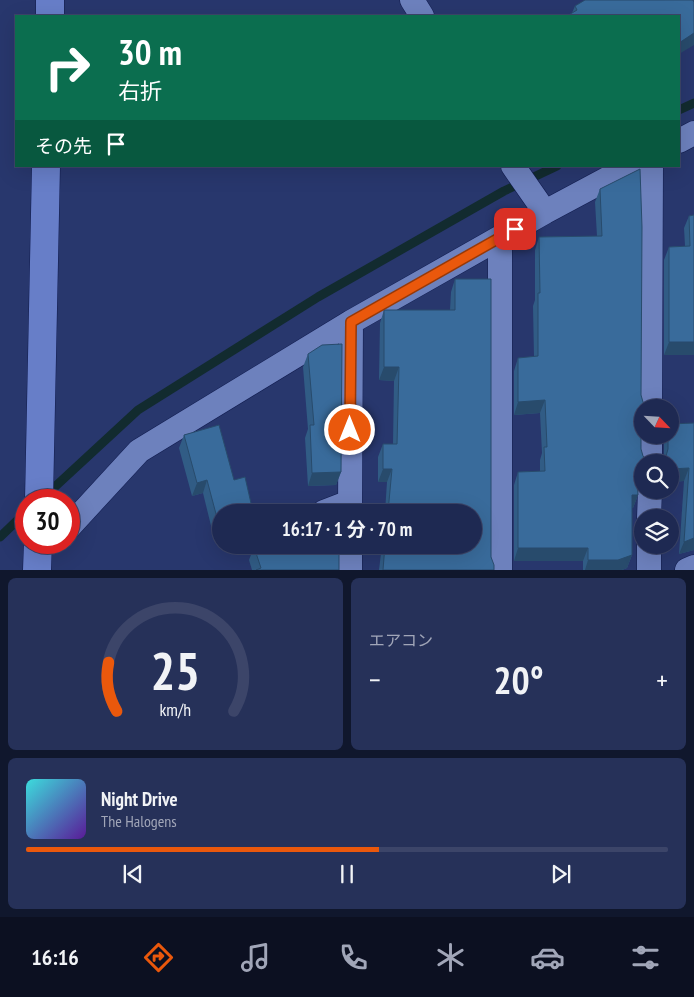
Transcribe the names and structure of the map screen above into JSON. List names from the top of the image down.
{
  "north": "bottom right",
  "page": {
    "turn": ["30 m", "右折"],
    "then": "その先",
    "limit": "30",
    "trip": "16:17 · 1 分 · 70 m",
    "tile": "エアコン",
    "heat": ["−", "20°", "+"],
    "song": ["Night Drive", "The Halogens"],
    "tabs": "16:16",
    "gauge": ["25", "km/h"]
  }
}
